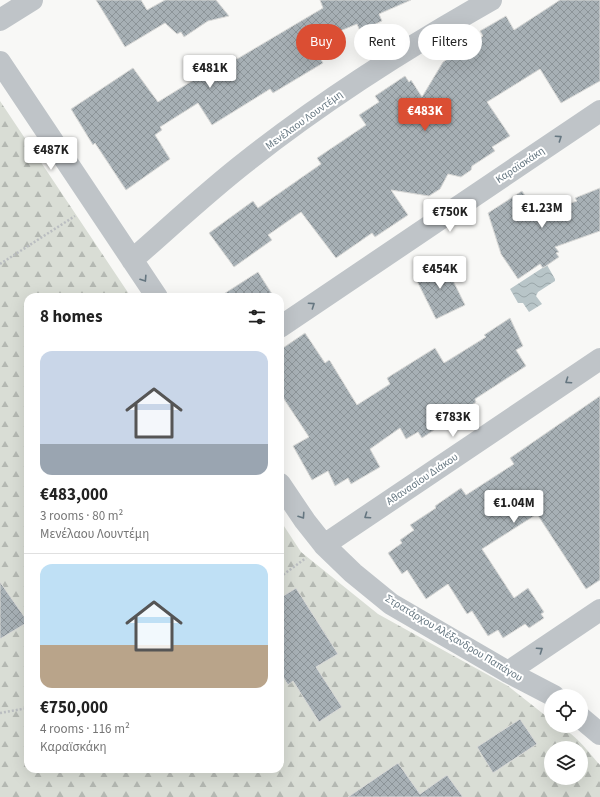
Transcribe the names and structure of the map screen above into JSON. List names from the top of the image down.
{
  "streets": {
    "street": [
      "Μενέλαου Λουντέμη",
      "Καραϊσκάκη",
      "Αθανασίου Διάκου",
      "Στρατάρχου Αλέξανδρου Παπάγου"
    ]
  },
  "crossings": [
    ["Αθανασίου Διάκου", "Στρατάρχου Αλέξανδρου Παπάγου"]
  ],
  "one_way": ["Καραϊσκάκη", "Αθανασίου Διάκου"],
  "page": {
    "chip": ["Buy", "Rent", "Filters"],
    "price": [
      "€481K",
      "€483K",
      "€487K",
      "€1.23M",
      "€750K",
      "€454K",
      "€783K",
      "€1.04M"
    ],
    "heading": "8 homes",
    "list": [
      {
        "name": "€483,000",
        "note": "3 rooms · 80 m² · Μενέλαου Λουντέμη"
      },
      {
        "name": "€750,000",
        "note": "4 rooms · 116 m² · Καραϊσκάκη"
      }
    ]
  }
}
